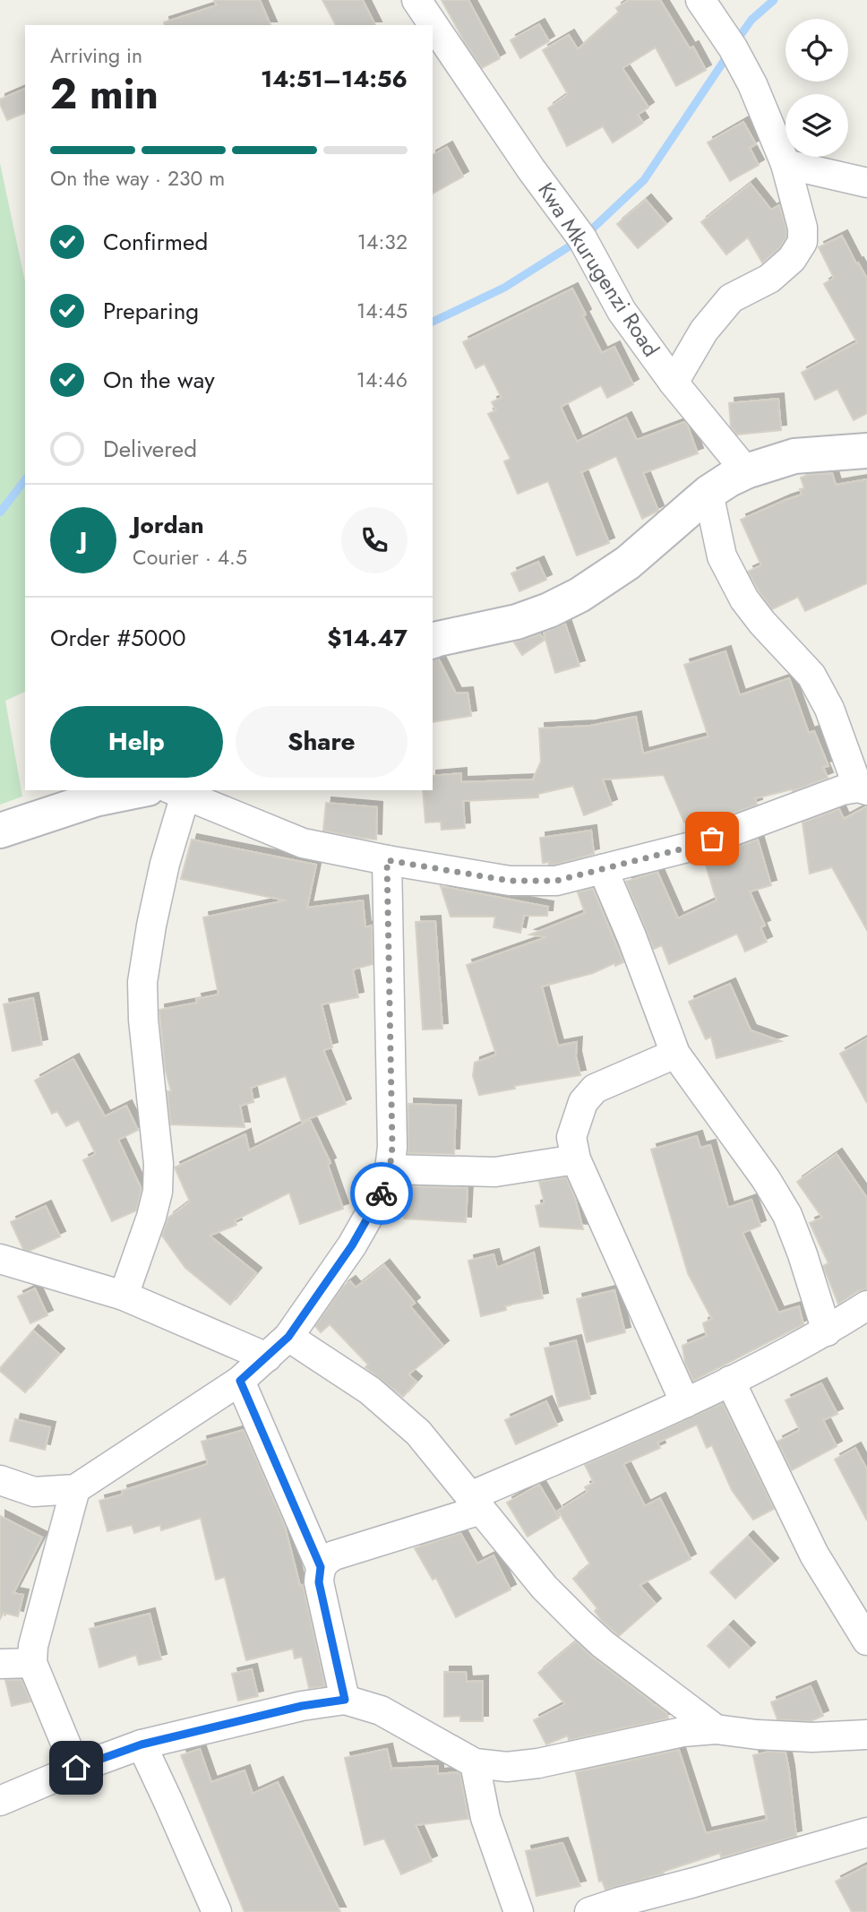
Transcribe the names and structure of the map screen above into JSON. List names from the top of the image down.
{
  "streets": {
    "street": ["Kwa Mkurugenzi Road"]
  },
  "page": {
    "heading": ["2 min", "Arriving in", "14:51–14:56"],
    "panel": [
      "Jordan",
      "Courier · 4.5",
      "Order #5000",
      "$14.47"
    ],
    "bar": "On the way · 230 m",
    "list": [
      ["Confirmed", "14:32"],
      ["Preparing", "14:45"],
      ["On the way", "14:46"],
      "Delivered"
    ],
    "round": "J",
    "buttons": ["Help", "Share"]
  }
}
